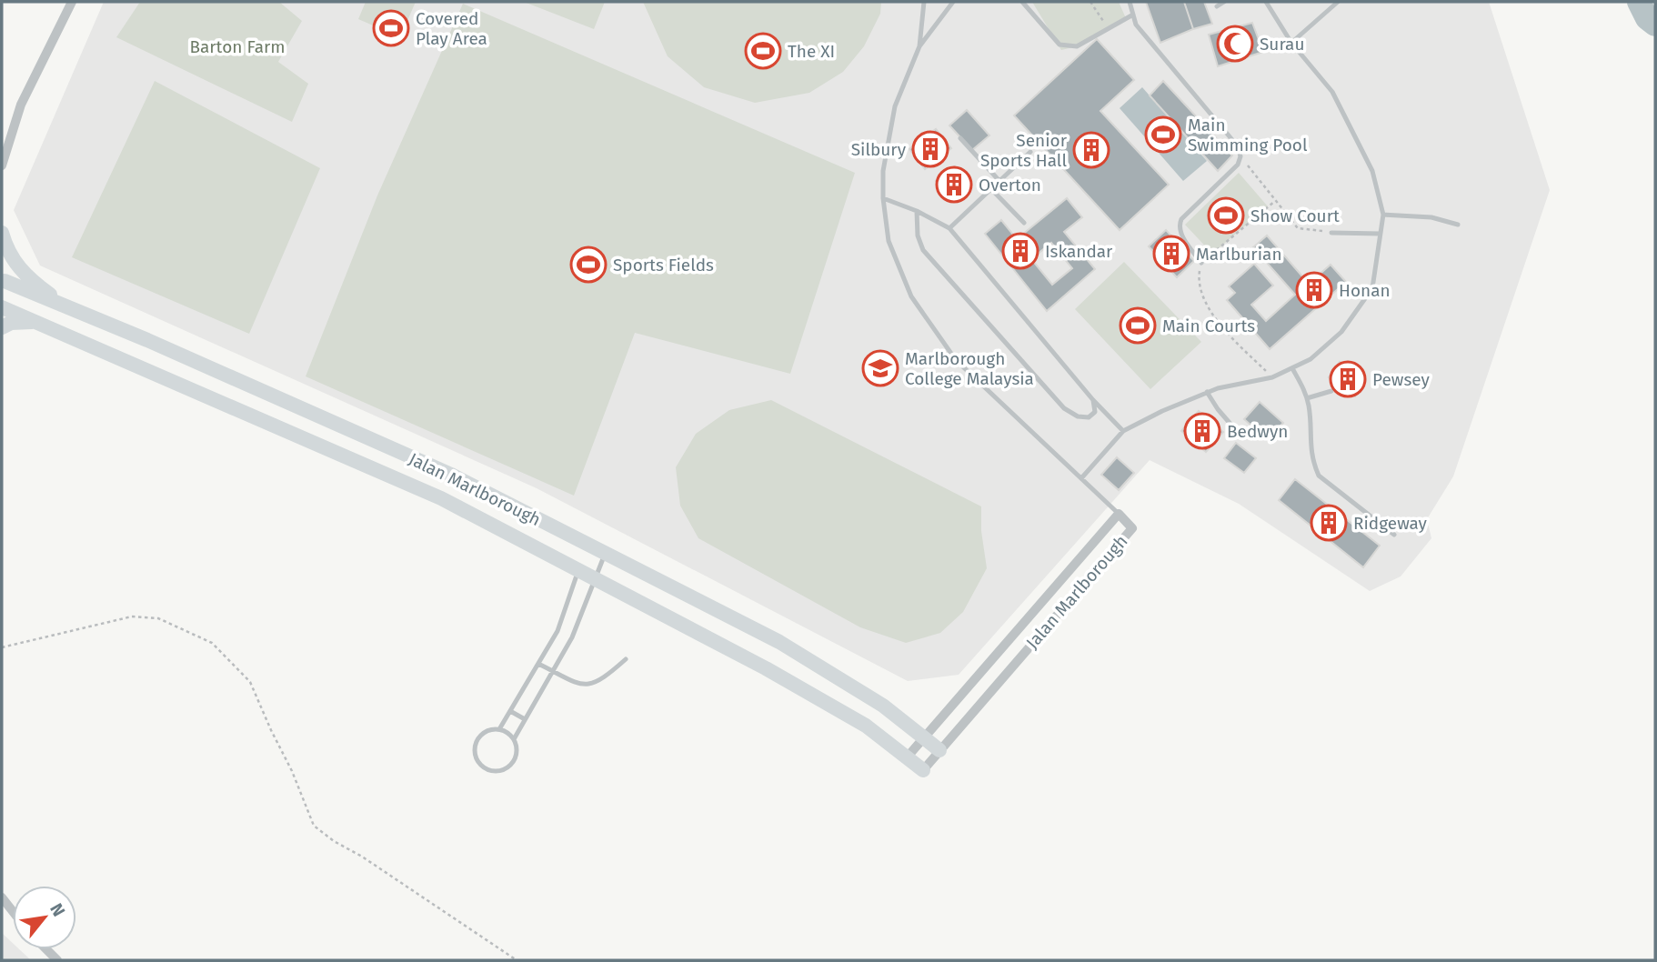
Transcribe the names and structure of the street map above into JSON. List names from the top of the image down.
{
  "streets": {
    "street": ["Jalan Marlborough"]
  },
  "parks": ["Barton Farm"],
  "places": {
    "sports": [
      "Covered Play Area",
      "The XI",
      "Main Swimming Pool",
      "Show Court",
      "Sports Fields",
      "Main Courts"
    ],
    "mosque": ["Surau"],
    "building": [
      "Silbury",
      "Senior Sports Hall",
      "Overton",
      "Iskandar",
      "Marlburian",
      "Honan",
      "Pewsey",
      "Bedwyn",
      "Ridgeway"
    ],
    "school or university": ["Marlborough College Malaysia"]
  },
  "north": "top right"
}
